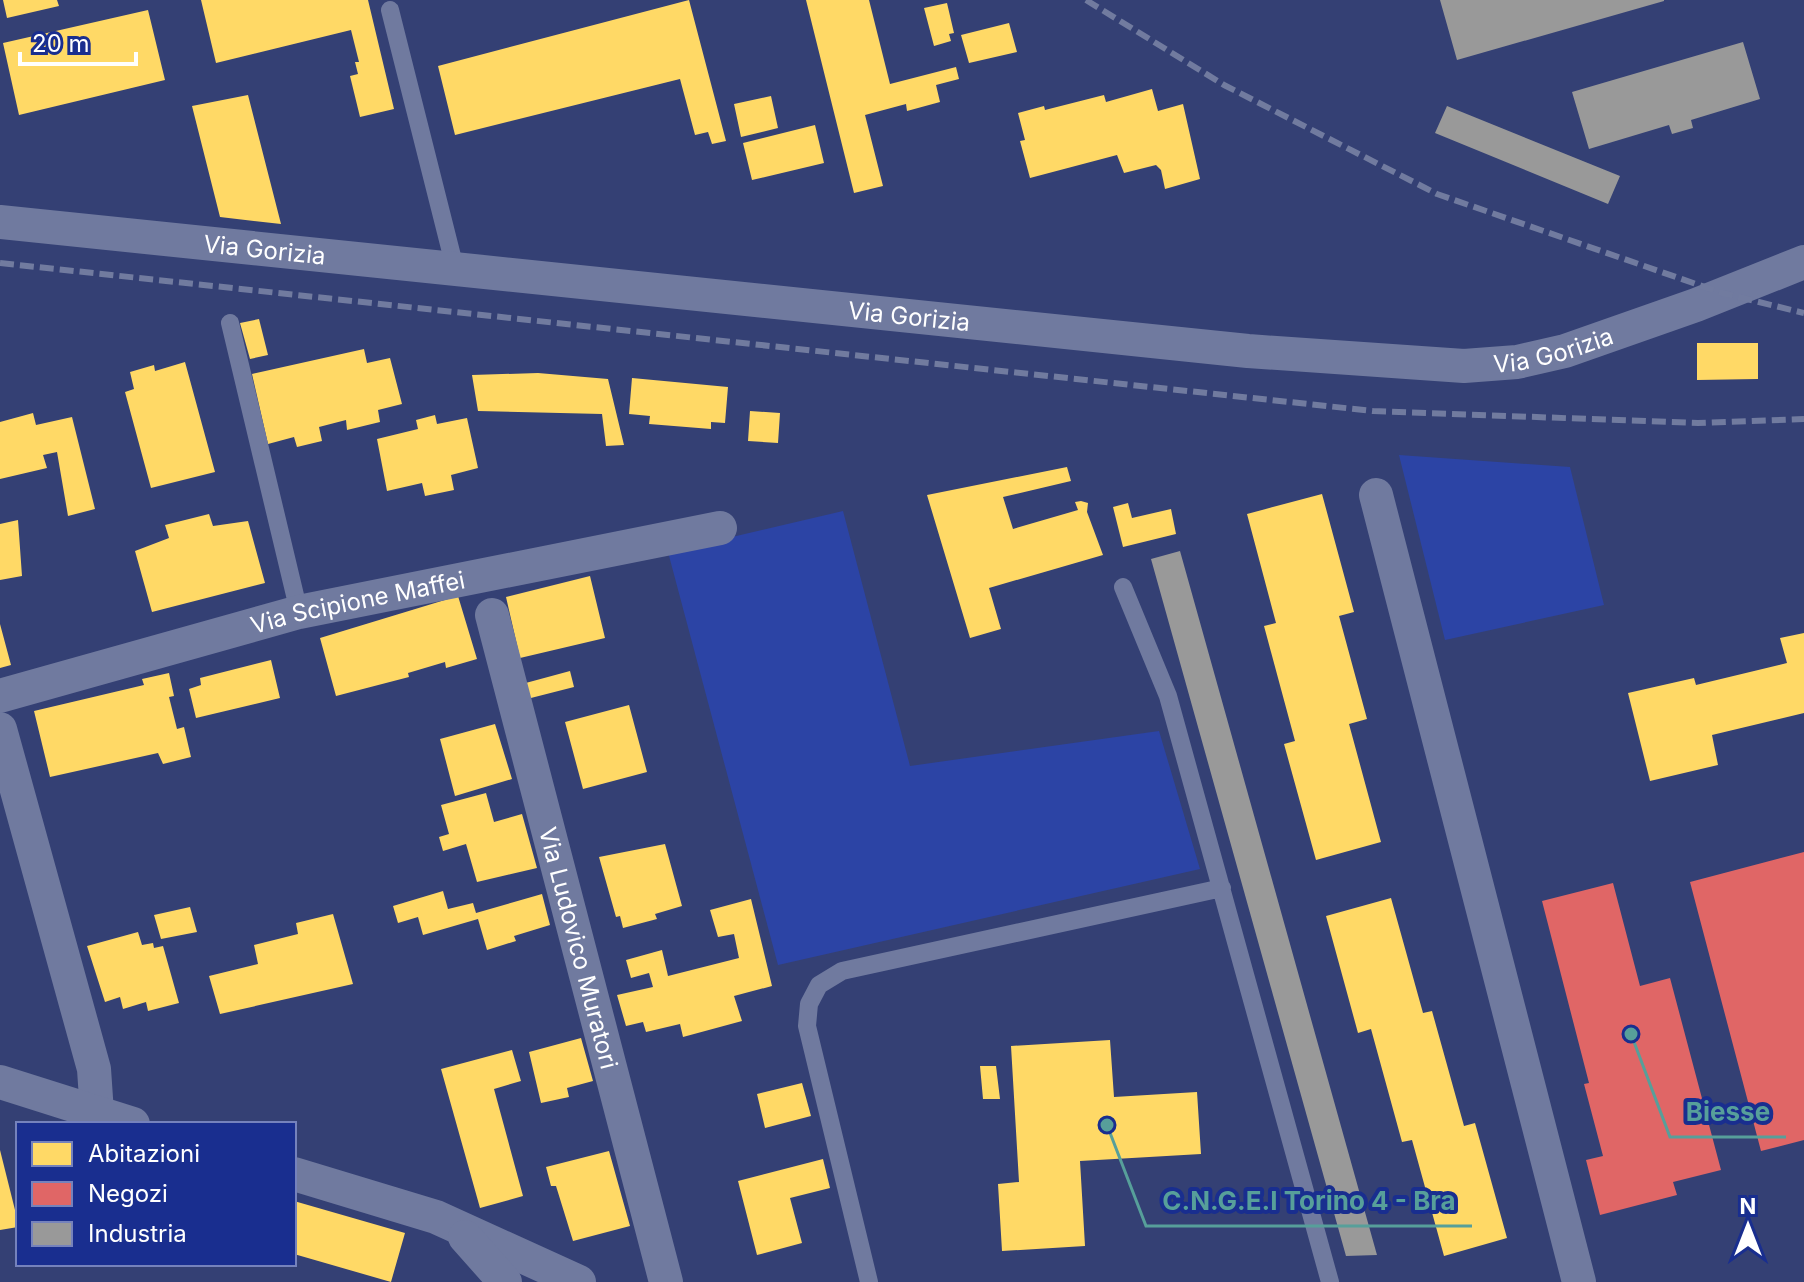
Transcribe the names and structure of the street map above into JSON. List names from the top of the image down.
{
  "streets": {
    "street": ["Via Gorizia", "Via Scipione Maffei", "Via Ludovico Muratori"]
  },
  "places": ["Biesse", "C.N.G.E.I Torino 4 - Bra"],
  "legend": ["Abitazioni", "Negozi", "Industria"],
  "scale_bar": "20 m",
  "north": "top"
}
